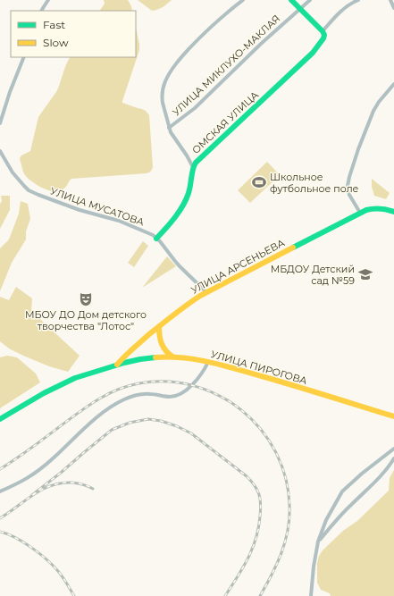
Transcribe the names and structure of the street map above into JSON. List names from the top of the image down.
{
  "streets": {
    "main road": ["ОМСКАЯ УЛИЦА", "УЛИЦА АРСЕНЬЕВА", "УЛИЦА ПИРОГОВА"],
    "street": ["УЛИЦА МИКЛУХО-МАКЛАЯ", "УЛИЦА МУСАТОВА"]
  },
  "crossings": [
    ["ОМСКАЯ УЛИЦА", "УЛИЦА МУСАТОВА"],
    ["УЛИЦА МУСАТОВА", "УЛИЦА АРСЕНЬЕВА"],
    ["УЛИЦА АРСЕНЬЕВА", "УЛИЦА ПИРОГОВА"]
  ],
  "places": {
    "sports": ["Школьное футбольное поле"],
    "school or university": ["МБДОУ Детский сад №59"],
    "theatre": ["МБОУ ДО Дом детского творчества \"Лотос\""]
  },
  "legend": ["Fast", "Slow"]
}
